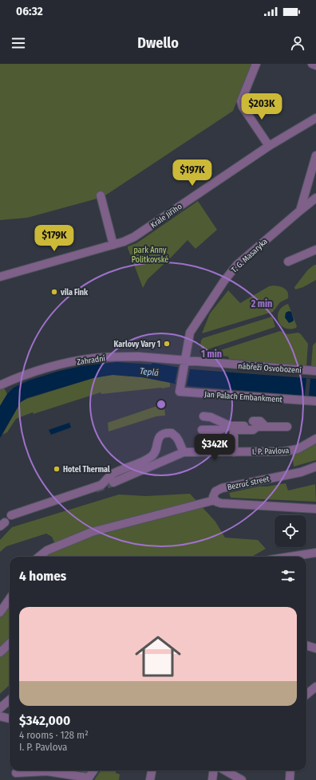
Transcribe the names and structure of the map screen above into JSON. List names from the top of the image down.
{
  "streets": {
    "street": [
      "Krále Jiřího",
      "T. G. Masaryka",
      "Zahradní",
      "nábřeží Osvobození",
      "I. P. Pavlova",
      "Bezruč street"
    ]
  },
  "crossings": [
    ["T. G. Masaryka", "Zahradní"],
    ["T. G. Masaryka", "nábřeží Osvobození"],
    ["Zahradní", "nábřeží Osvobození"]
  ],
  "water": ["Teplá"],
  "parks": ["park Anny Politkovské"],
  "places": ["vila Fink", "Karlovy Vary 1", "Hotel Thermal"],
  "page": {
    "status": "06:32",
    "header": "Dwello",
    "price": [
      "$203K",
      "$197K",
      "$179K",
      "$342K"
    ],
    "heading": "4 homes",
    "list": [
      {
        "name": "$342,000",
        "note": "4 rooms · 128 m² · I. P. Pavlova"
      }
    ]
  },
  "rings": ["2 min", "1 min"]
}
